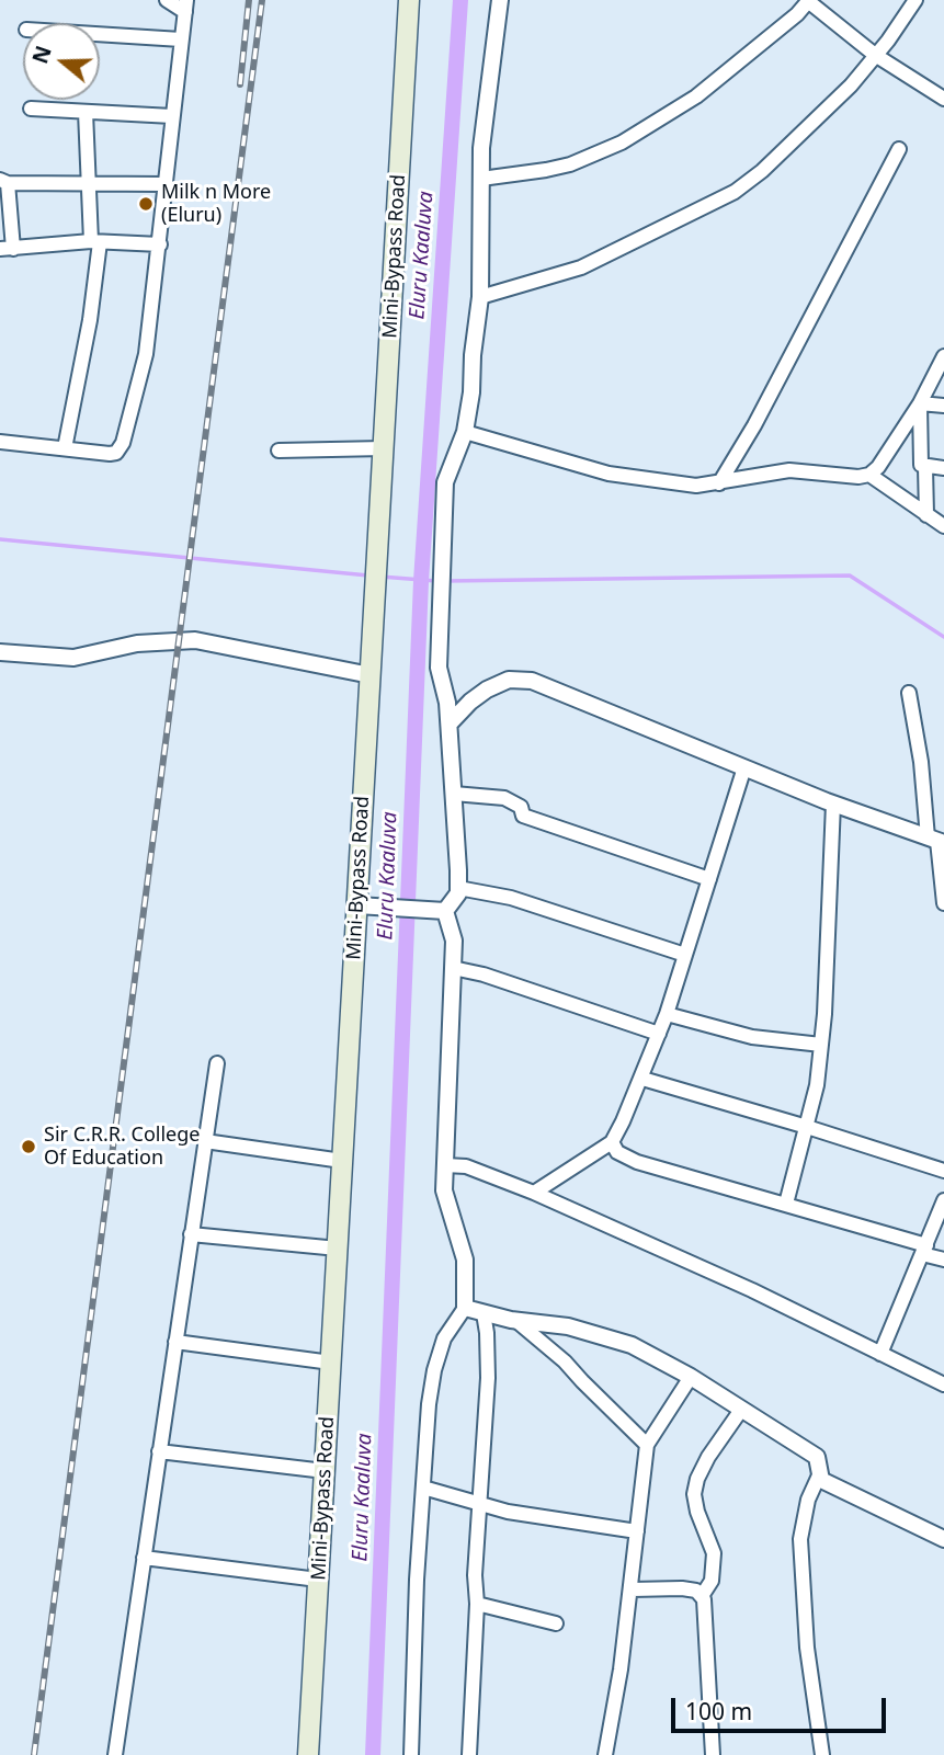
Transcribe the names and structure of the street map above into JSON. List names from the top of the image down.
{
  "streets": {
    "main road": ["Mini-Bypass Road"]
  },
  "water": ["Eluru Kaaluva"],
  "places": ["Milk n More (Eluru)", "Sir C.R.R. College Of Education"],
  "scale_bar": "100 m",
  "north": "left"
}
